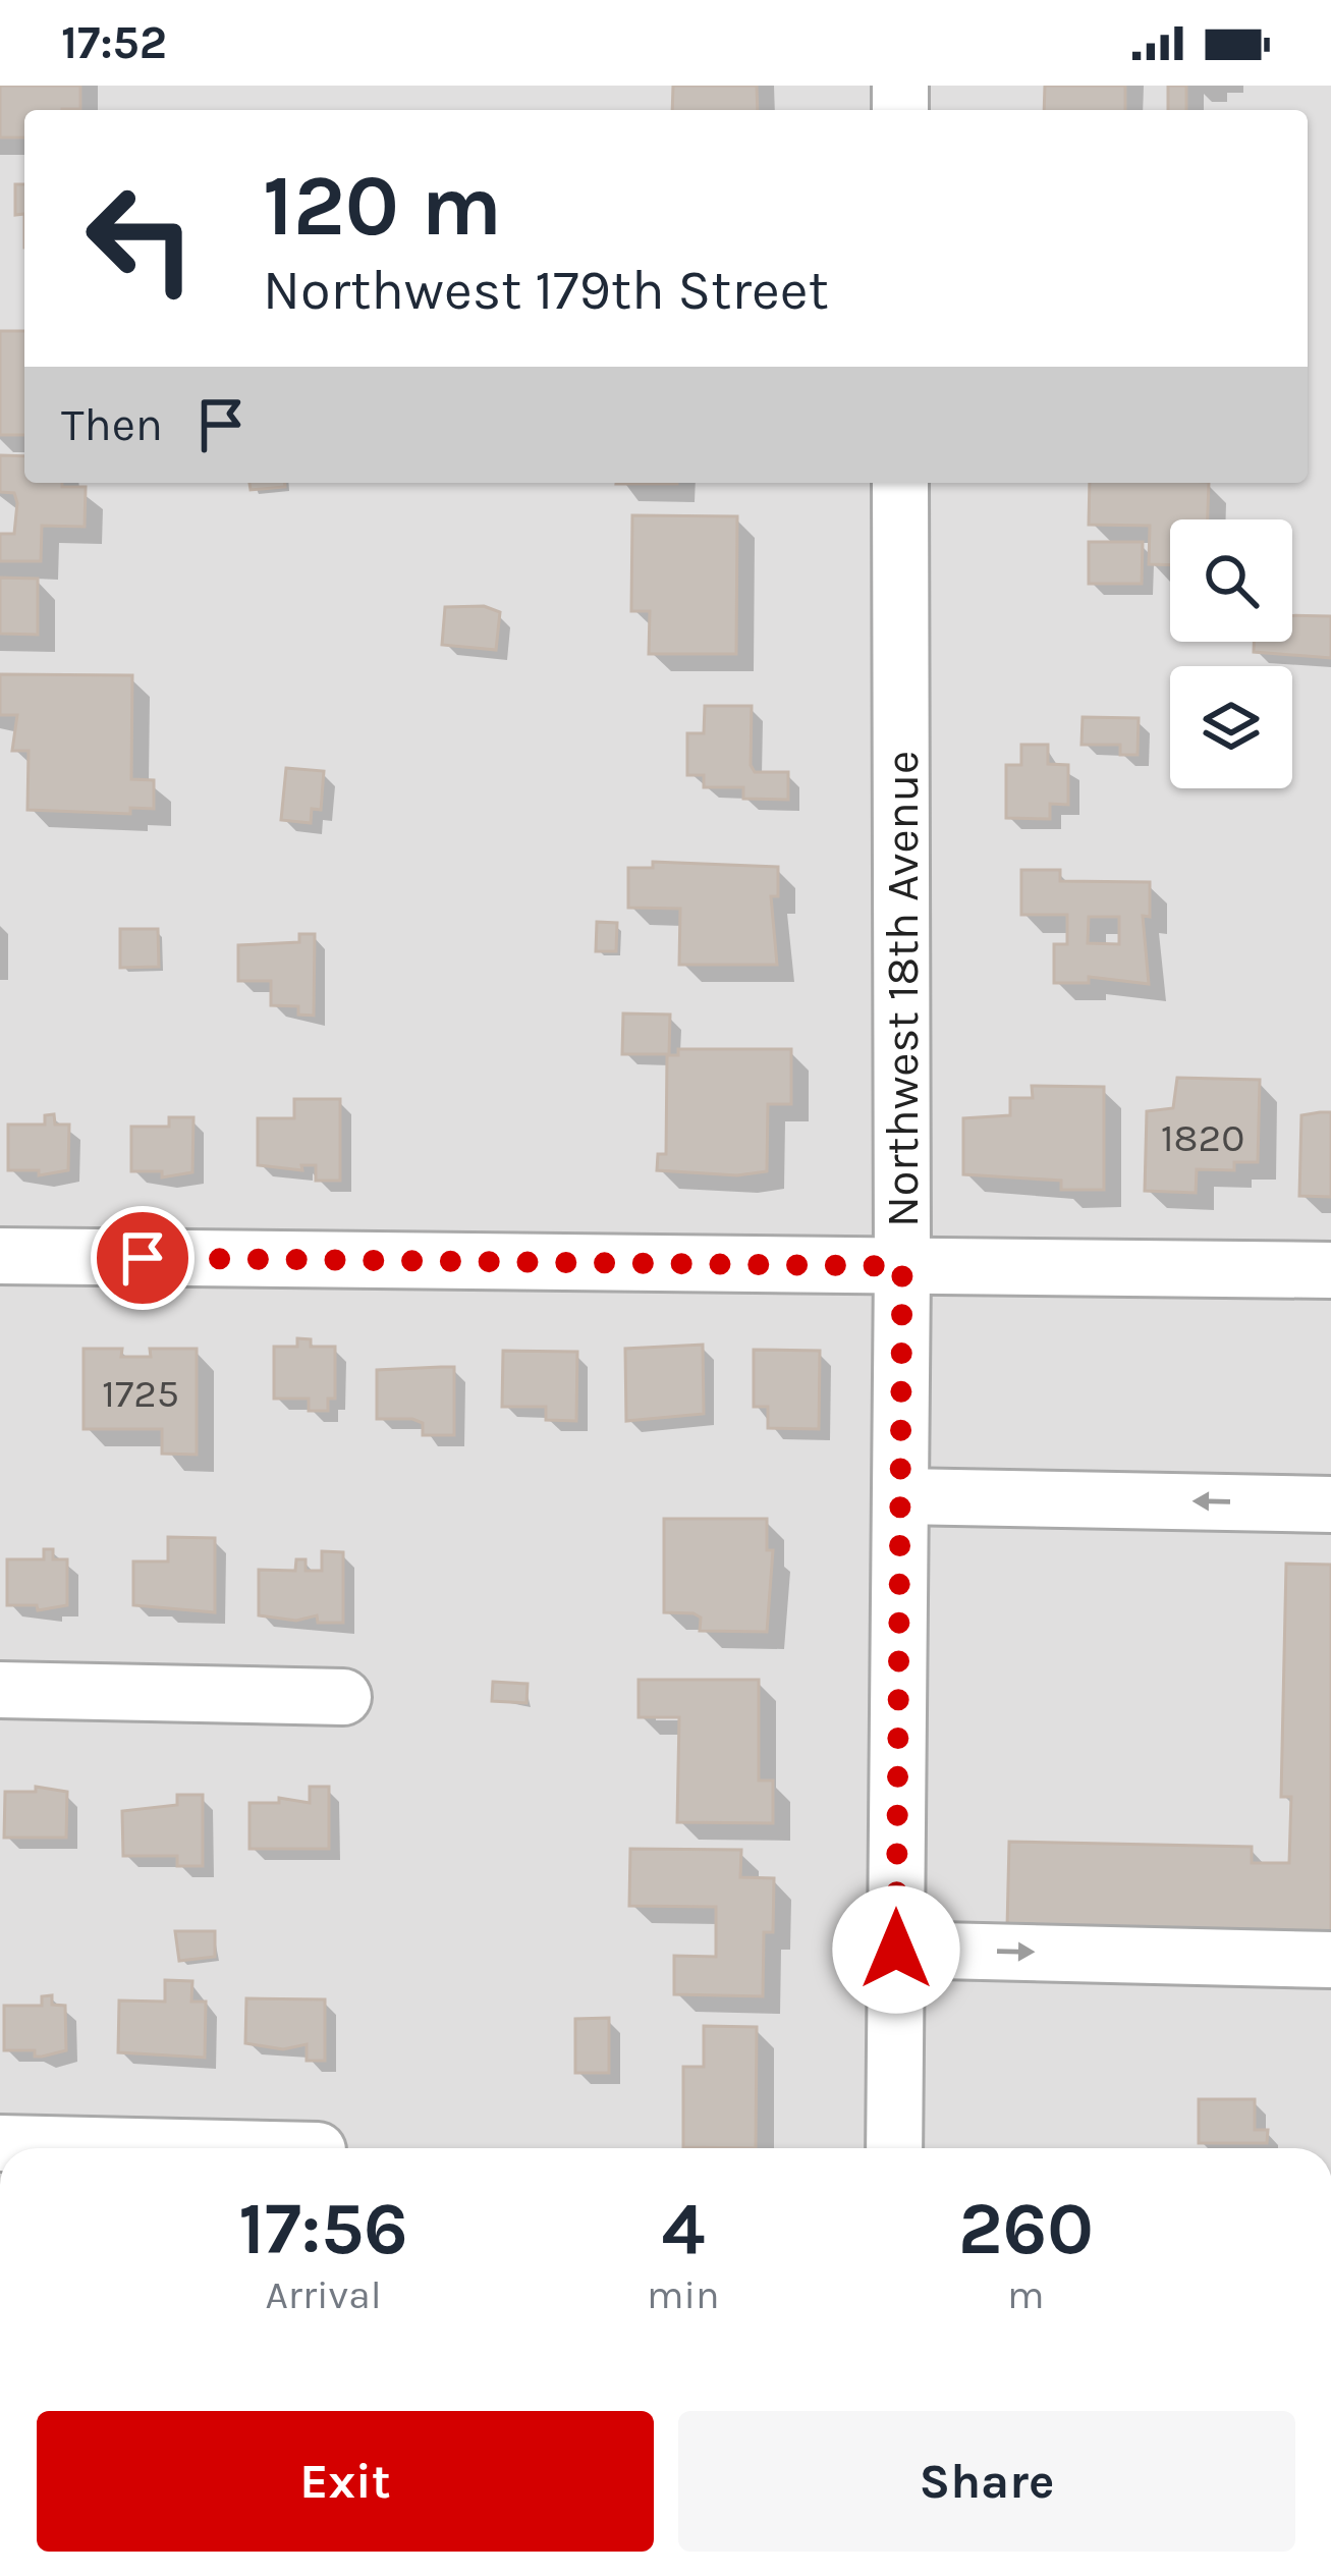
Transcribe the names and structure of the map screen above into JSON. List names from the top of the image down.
{
  "streets": {
    "street": ["Northwest 18th Avenue"]
  },
  "house_numbers": ["1820", "1725"],
  "page": {
    "status": "17:52",
    "turn": ["120 m", "Northwest 179th Street"],
    "then": "Then",
    "eta": [
      "17:56",
      "Arrival",
      "4",
      "min",
      "260",
      "m"
    ],
    "buttons": ["Exit", "Share"]
  }
}
